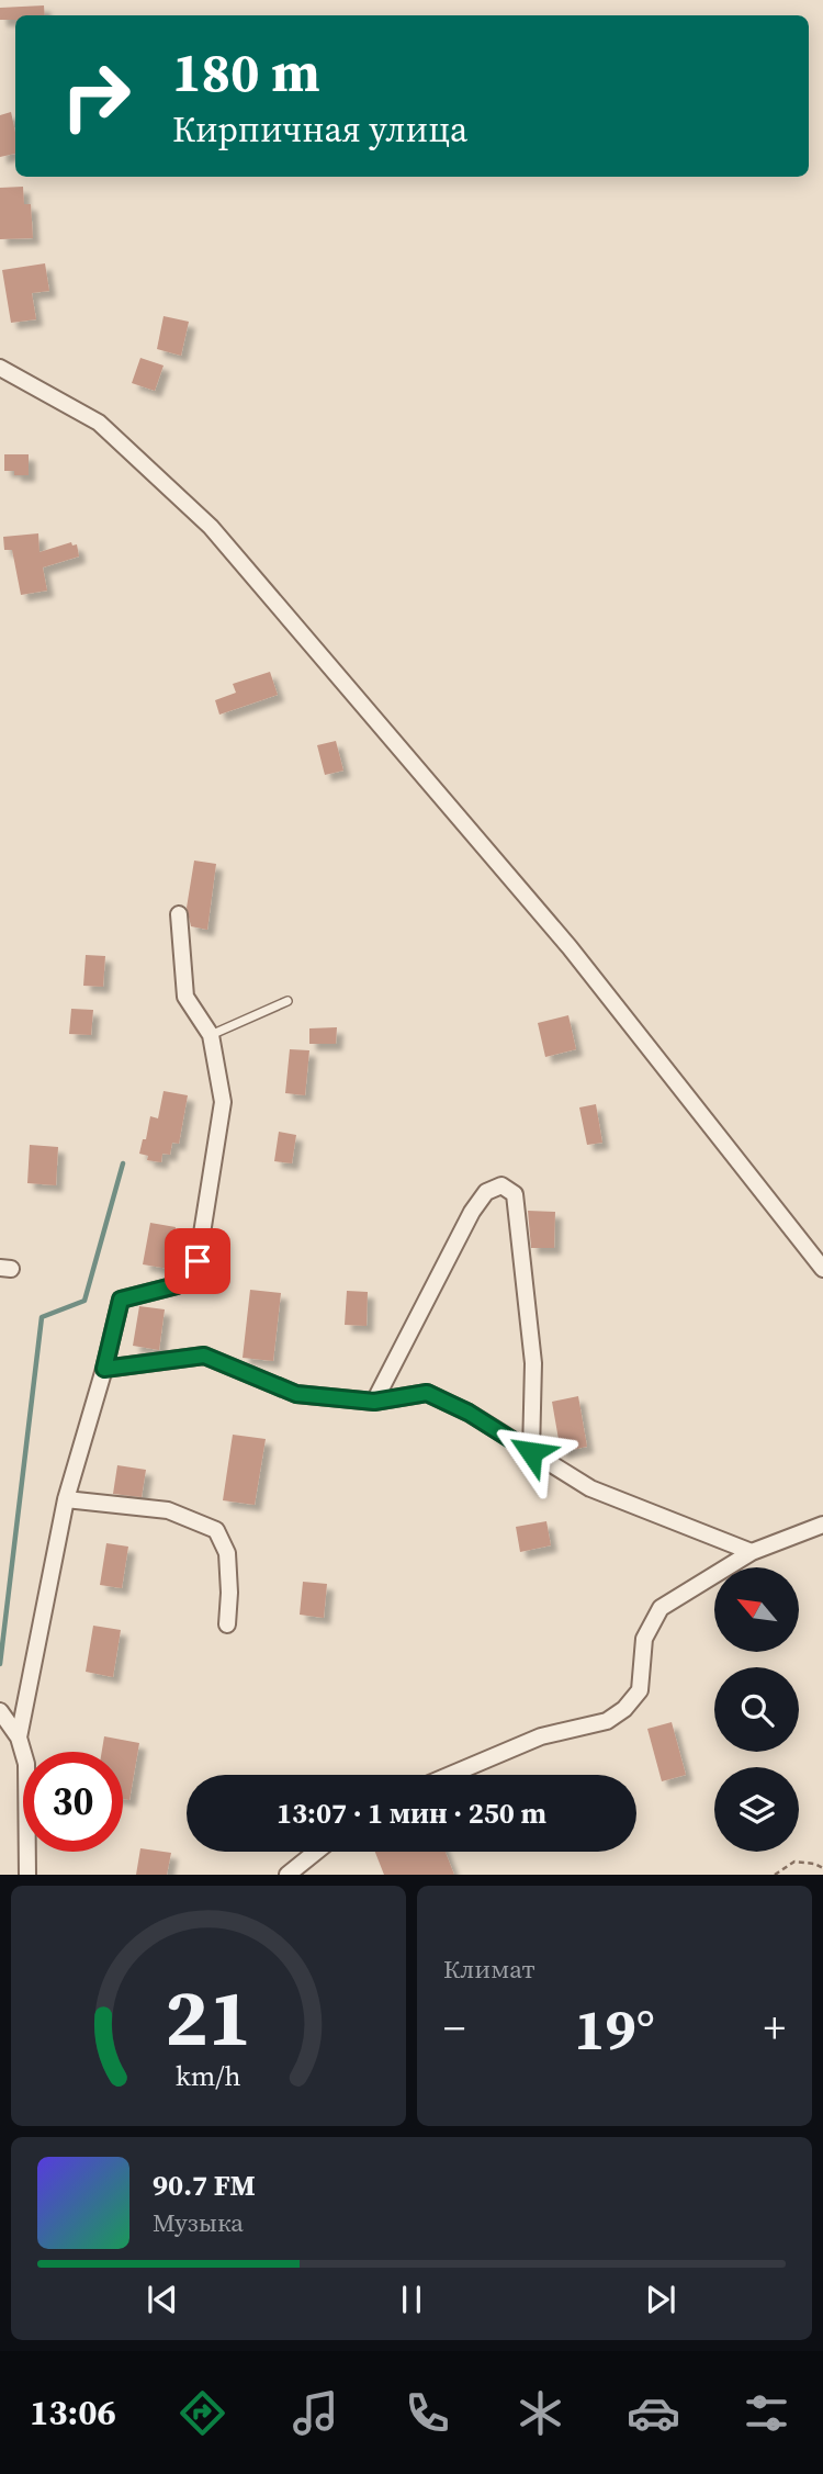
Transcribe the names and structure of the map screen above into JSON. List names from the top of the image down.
{
  "north": "top left",
  "page": {
    "turn": ["180 m", "Кирпичная улица"],
    "limit": "30",
    "trip": "13:07 · 1 мин · 250 m",
    "tile": "Климат",
    "heat": ["−", "19°", "+"],
    "song": ["90.7 FM", "Музыка"],
    "tabs": "13:06",
    "gauge": ["21", "km/h"]
  }
}
